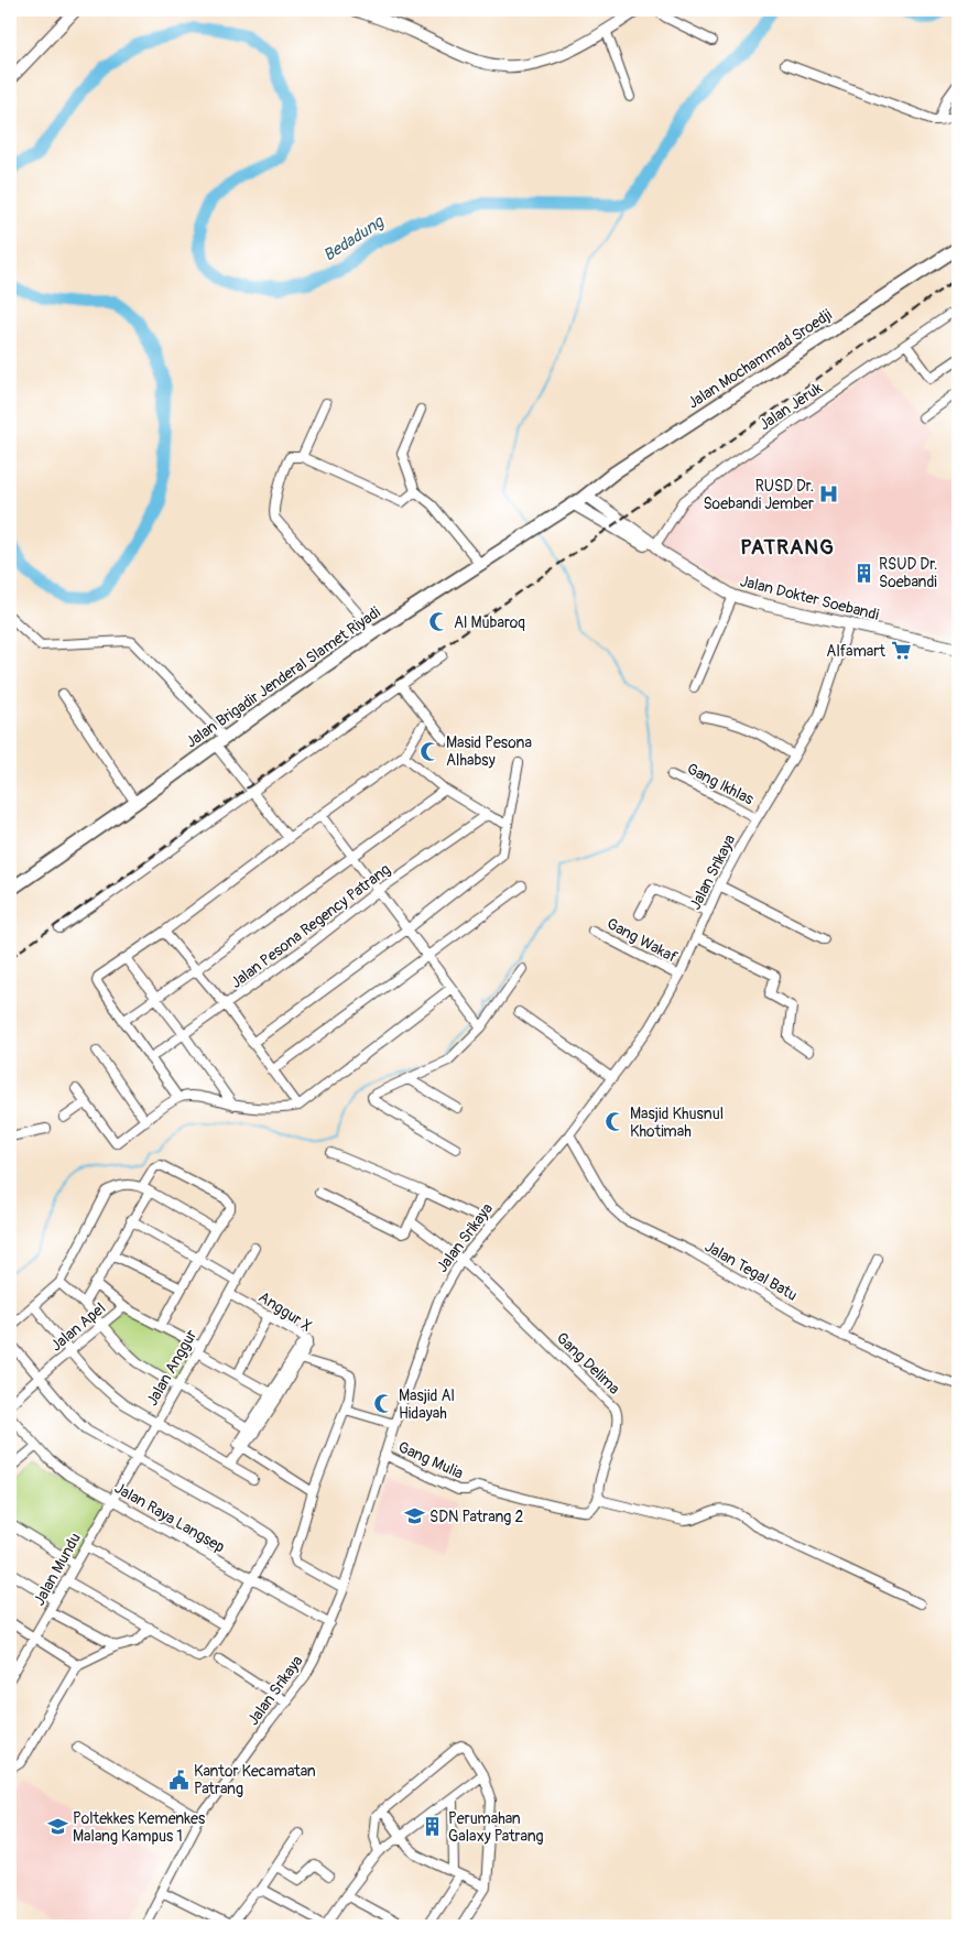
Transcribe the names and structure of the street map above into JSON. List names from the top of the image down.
{
  "streets": {
    "main road": ["Jalan Mochammad Sroedji", "Jalan Dokter Soebandi", "Jalan Brigadir Jenderal Slamet Riyadi"],
    "street": [
      "Jalan Jeruk",
      "Gang Ikhlas",
      "Jalan Srikaya",
      "Jalan Pesona Regency Patrang",
      "Gang Wakaf",
      "Jalan Tegal Batu",
      "Anggur X",
      "Jalan Apel",
      "Gang Delima",
      "Jalan Anggur",
      "Gang Mulia",
      "Jalan Raya Langsep",
      "Jalan Mundu"
    ]
  },
  "crossings": [
    ["Jalan Mochammad Sroedji", "Jalan Dokter Soebandi"],
    ["Jalan Mochammad Sroedji", "Jalan Brigadir Jenderal Slamet Riyadi"],
    ["Jalan Jeruk", "Jalan Dokter Soebandi"],
    ["Jalan Dokter Soebandi", "Jalan Brigadir Jenderal Slamet Riyadi"],
    ["Jalan Dokter Soebandi", "Jalan Srikaya"],
    ["Gang Ikhlas", "Jalan Srikaya"],
    ["Jalan Srikaya", "Gang Wakaf"],
    ["Jalan Srikaya", "Jalan Tegal Batu"],
    ["Jalan Srikaya", "Gang Delima"],
    ["Jalan Srikaya", "Gang Mulia"],
    ["Jalan Srikaya", "Jalan Raya Langsep"],
    ["Anggur X", "Jalan Apel"],
    ["Anggur X", "Jalan Anggur"],
    ["Jalan Apel", "Jalan Anggur"],
    ["Gang Delima", "Gang Mulia"],
    ["Jalan Anggur", "Jalan Raya Langsep"],
    ["Jalan Anggur", "Jalan Mundu"],
    ["Jalan Raya Langsep", "Jalan Mundu"]
  ],
  "districts": ["PATRANG"],
  "water": ["Bedadung"],
  "places": {
    "hospital": ["RUSD Dr. Soebandi Jember"],
    "building": ["RSUD Dr. Soebandi", "Perumahan Galaxy Patrang"],
    "mosque": [
      "Al Mubaroq",
      "Masid Pesona Alhabsy",
      "Masjid Khusnul Khotimah",
      "Masjid Al Hidayah"
    ],
    "supermarket": ["Alfamart"],
    "school or university": ["SDN Patrang 2", "Poltekkes Kemenkes Malang Kampus 1"],
    "public building": ["Kantor Kecamatan Patrang"]
  }
}
